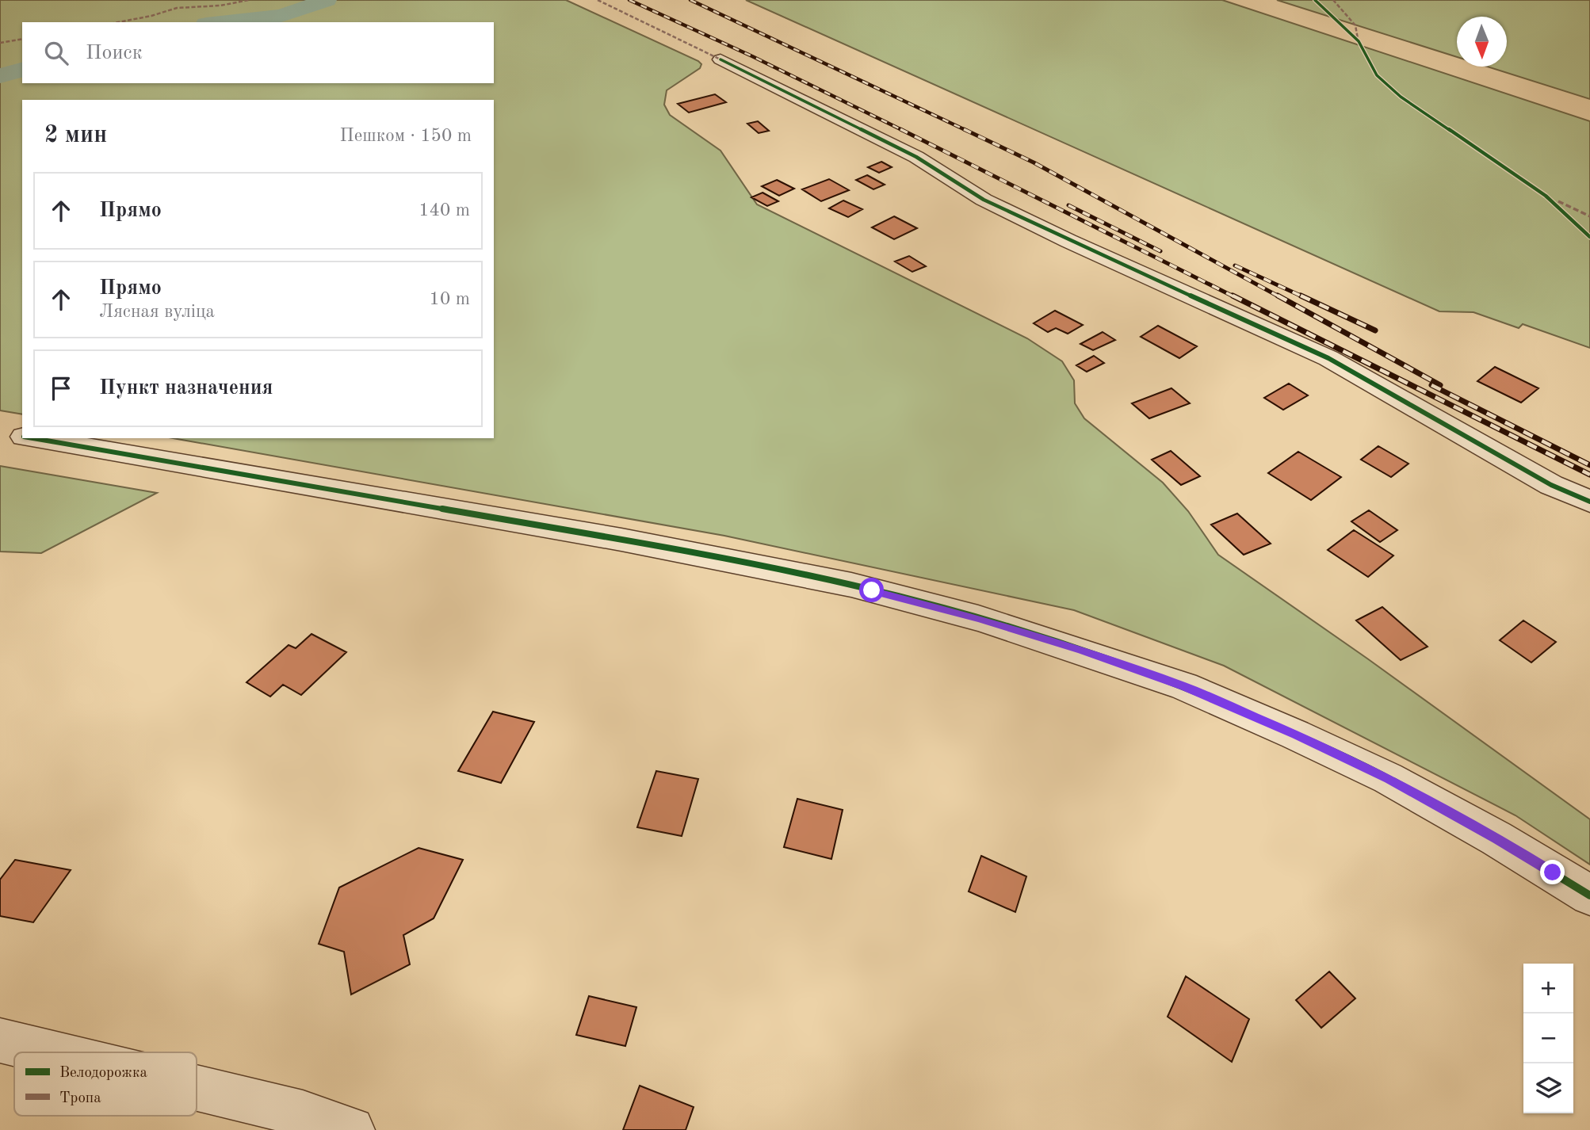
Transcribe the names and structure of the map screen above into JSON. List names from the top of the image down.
{
  "legend": ["Велодорожка", "Тропа"],
  "north": "bottom",
  "page": {
    "search": "Поиск",
    "heading": ["2 мин", "Пешком · 150 m"],
    "list": [
      ["Прямо", "140 m"],
      ["Прямо", "Лясная вуліца", "10 m"],
      "Пункт назначения"
    ],
    "map_buttons": ["+", "−"]
  }
}
